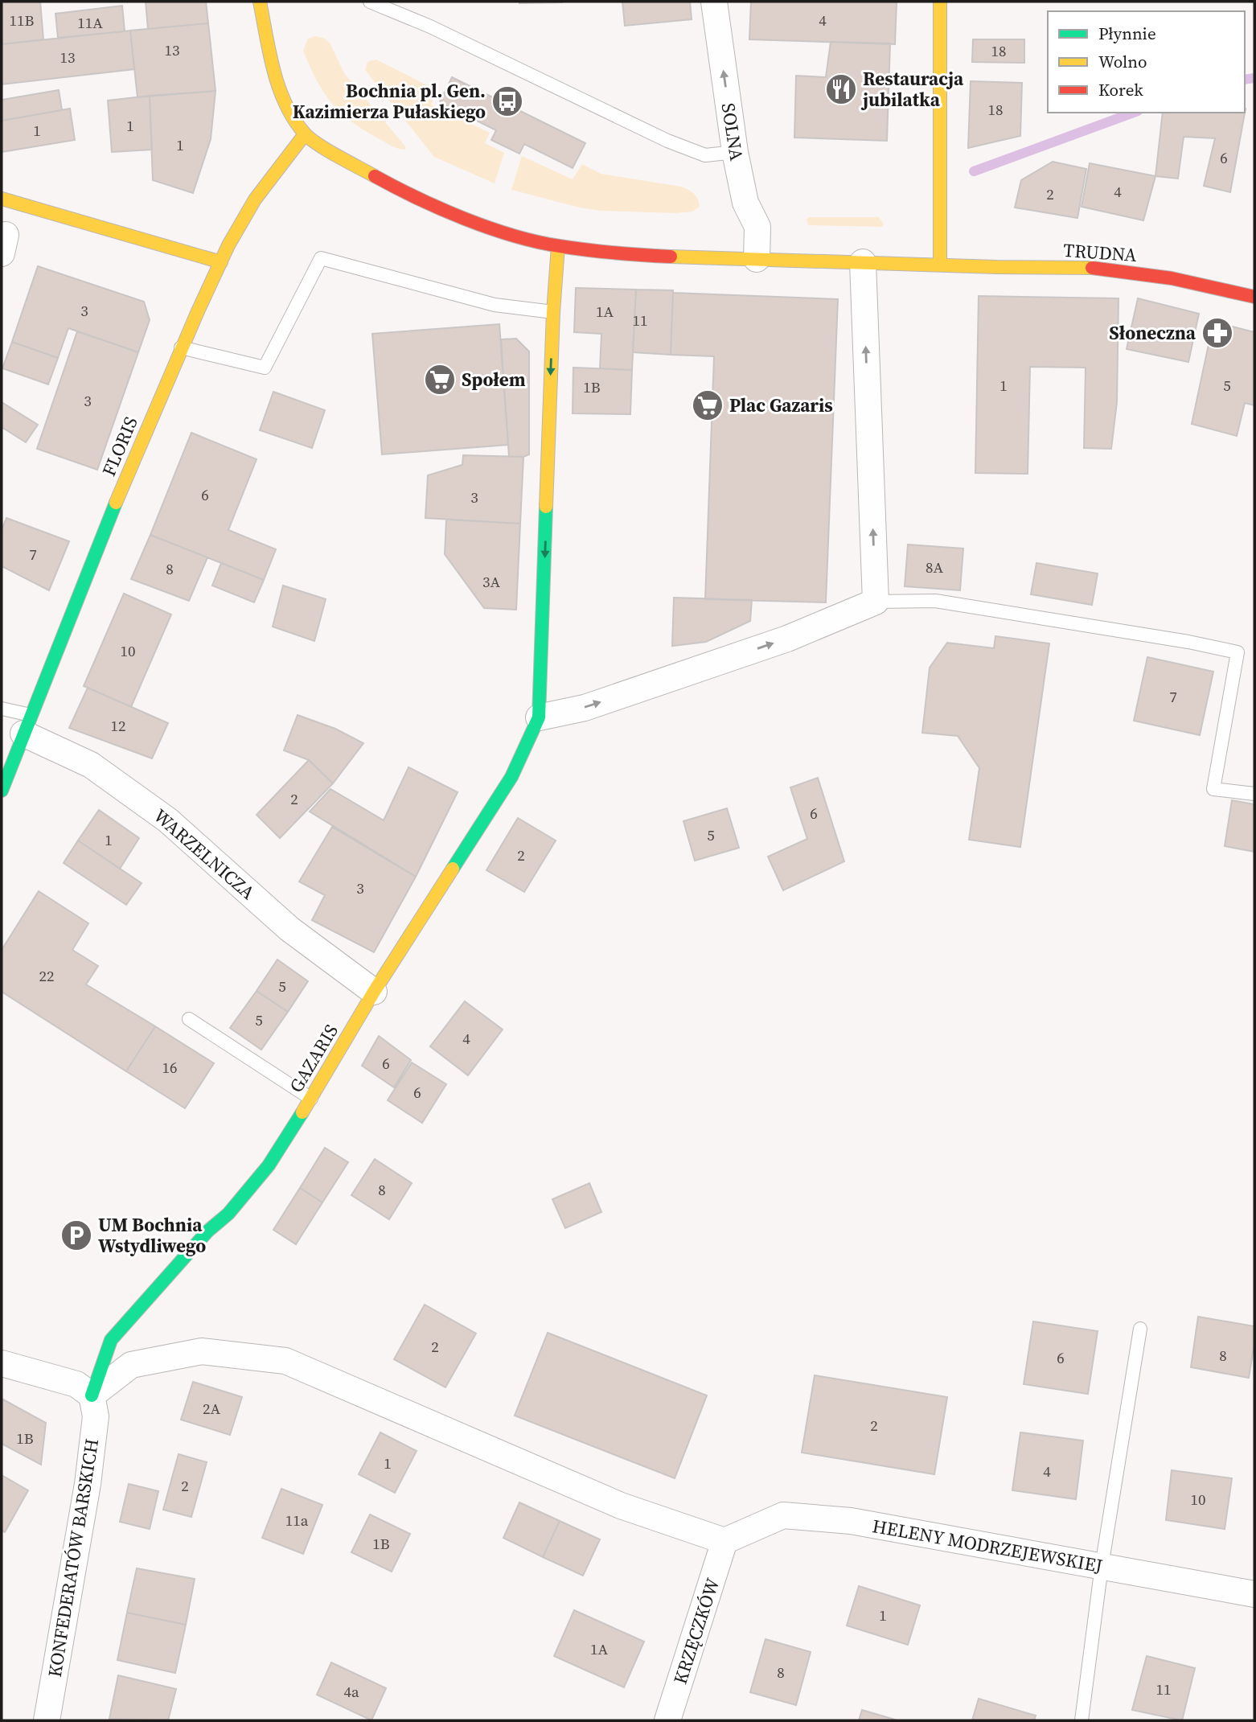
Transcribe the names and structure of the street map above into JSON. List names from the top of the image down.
{
  "streets": {
    "street": [
      "SOLNA",
      "TRUDNA",
      "FLORIS",
      "WARZELNICZA",
      "GAZARIS",
      "HELENY MODRZEJEWSKIEJ",
      "KONFEDERATÓW BARSKICH",
      "KRZĘCZKÓW"
    ]
  },
  "crossings": [
    ["SOLNA", "TRUDNA"],
    ["TRUDNA", "FLORIS"],
    ["FLORIS", "WARZELNICZA"],
    ["WARZELNICZA", "GAZARIS"],
    ["GAZARIS", "KONFEDERATÓW BARSKICH"],
    ["HELENY MODRZEJEWSKIEJ", "KRZĘCZKÓW"]
  ],
  "places": {
    "restaurant": ["Restauracja jubilatka"],
    "bus stop": ["Bochnia pl. Gen. Kazimierza Pułaskiego"],
    "pharmacy": ["Słoneczna"],
    "supermarket": ["Społem", "Plac Gazaris"],
    "parking": ["UM Bochnia Wstydliwego"]
  },
  "house_numbers": [
    "11B",
    "4",
    "11A",
    "13",
    "18",
    "13",
    "18",
    "1",
    "1",
    "1",
    "6",
    "4",
    "2",
    "3",
    "1A",
    "11",
    "1",
    "5",
    "1B",
    "3",
    "6",
    "3",
    "7",
    "8A",
    "8",
    "3A",
    "10",
    "7",
    "12",
    "2",
    "6",
    "5",
    "1",
    "2",
    "3",
    "22",
    "5",
    "5",
    "4",
    "6",
    "16",
    "6",
    "8",
    "2",
    "8",
    "6",
    "2A",
    "2",
    "1B",
    "1",
    "4",
    "2",
    "10",
    "11a",
    "1B",
    "1",
    "1A",
    "8",
    "11",
    "4a"
  ],
  "legend": ["Płynnie", "Wolno", "Korek"]
}
